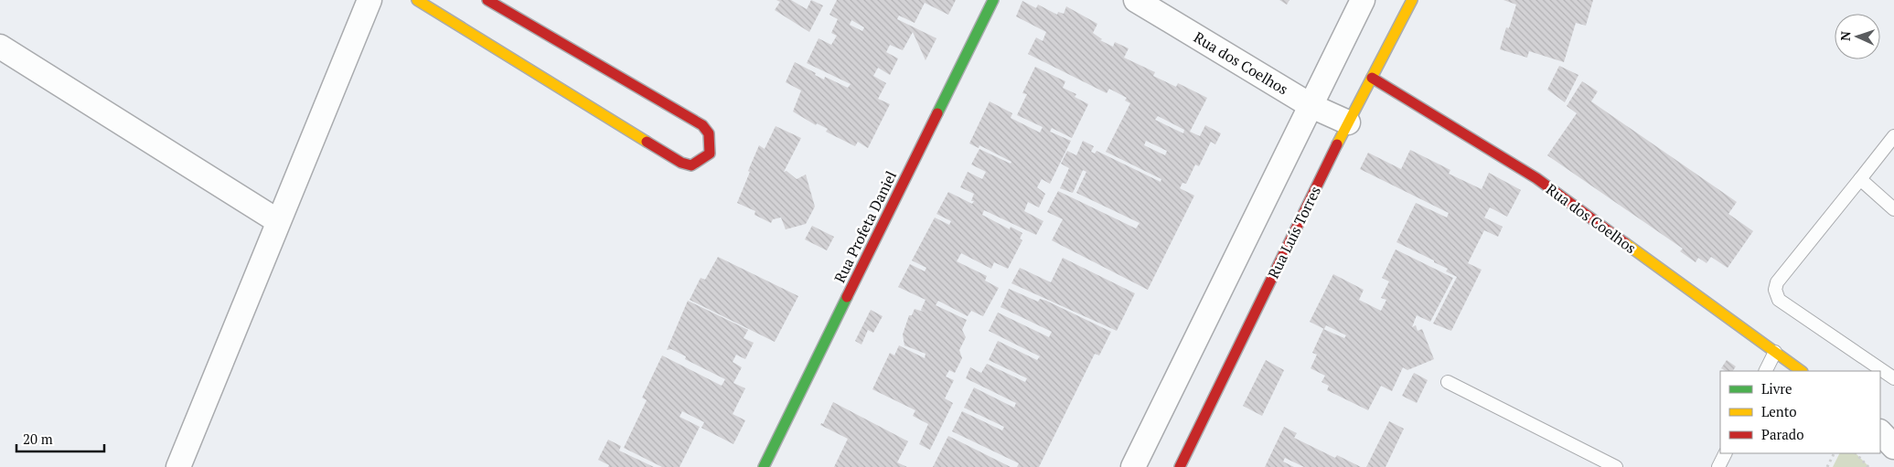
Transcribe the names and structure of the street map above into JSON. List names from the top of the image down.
{
  "streets": {
    "street": ["Rua dos Coelhos", "Rua Profeta Daniel", "Rua Luís Torres"]
  },
  "crossings": [
    ["Rua dos Coelhos", "Rua Luís Torres"]
  ],
  "legend": ["Livre", "Lento", "Parado"],
  "scale_bar": "20 m",
  "north": "left"
}
